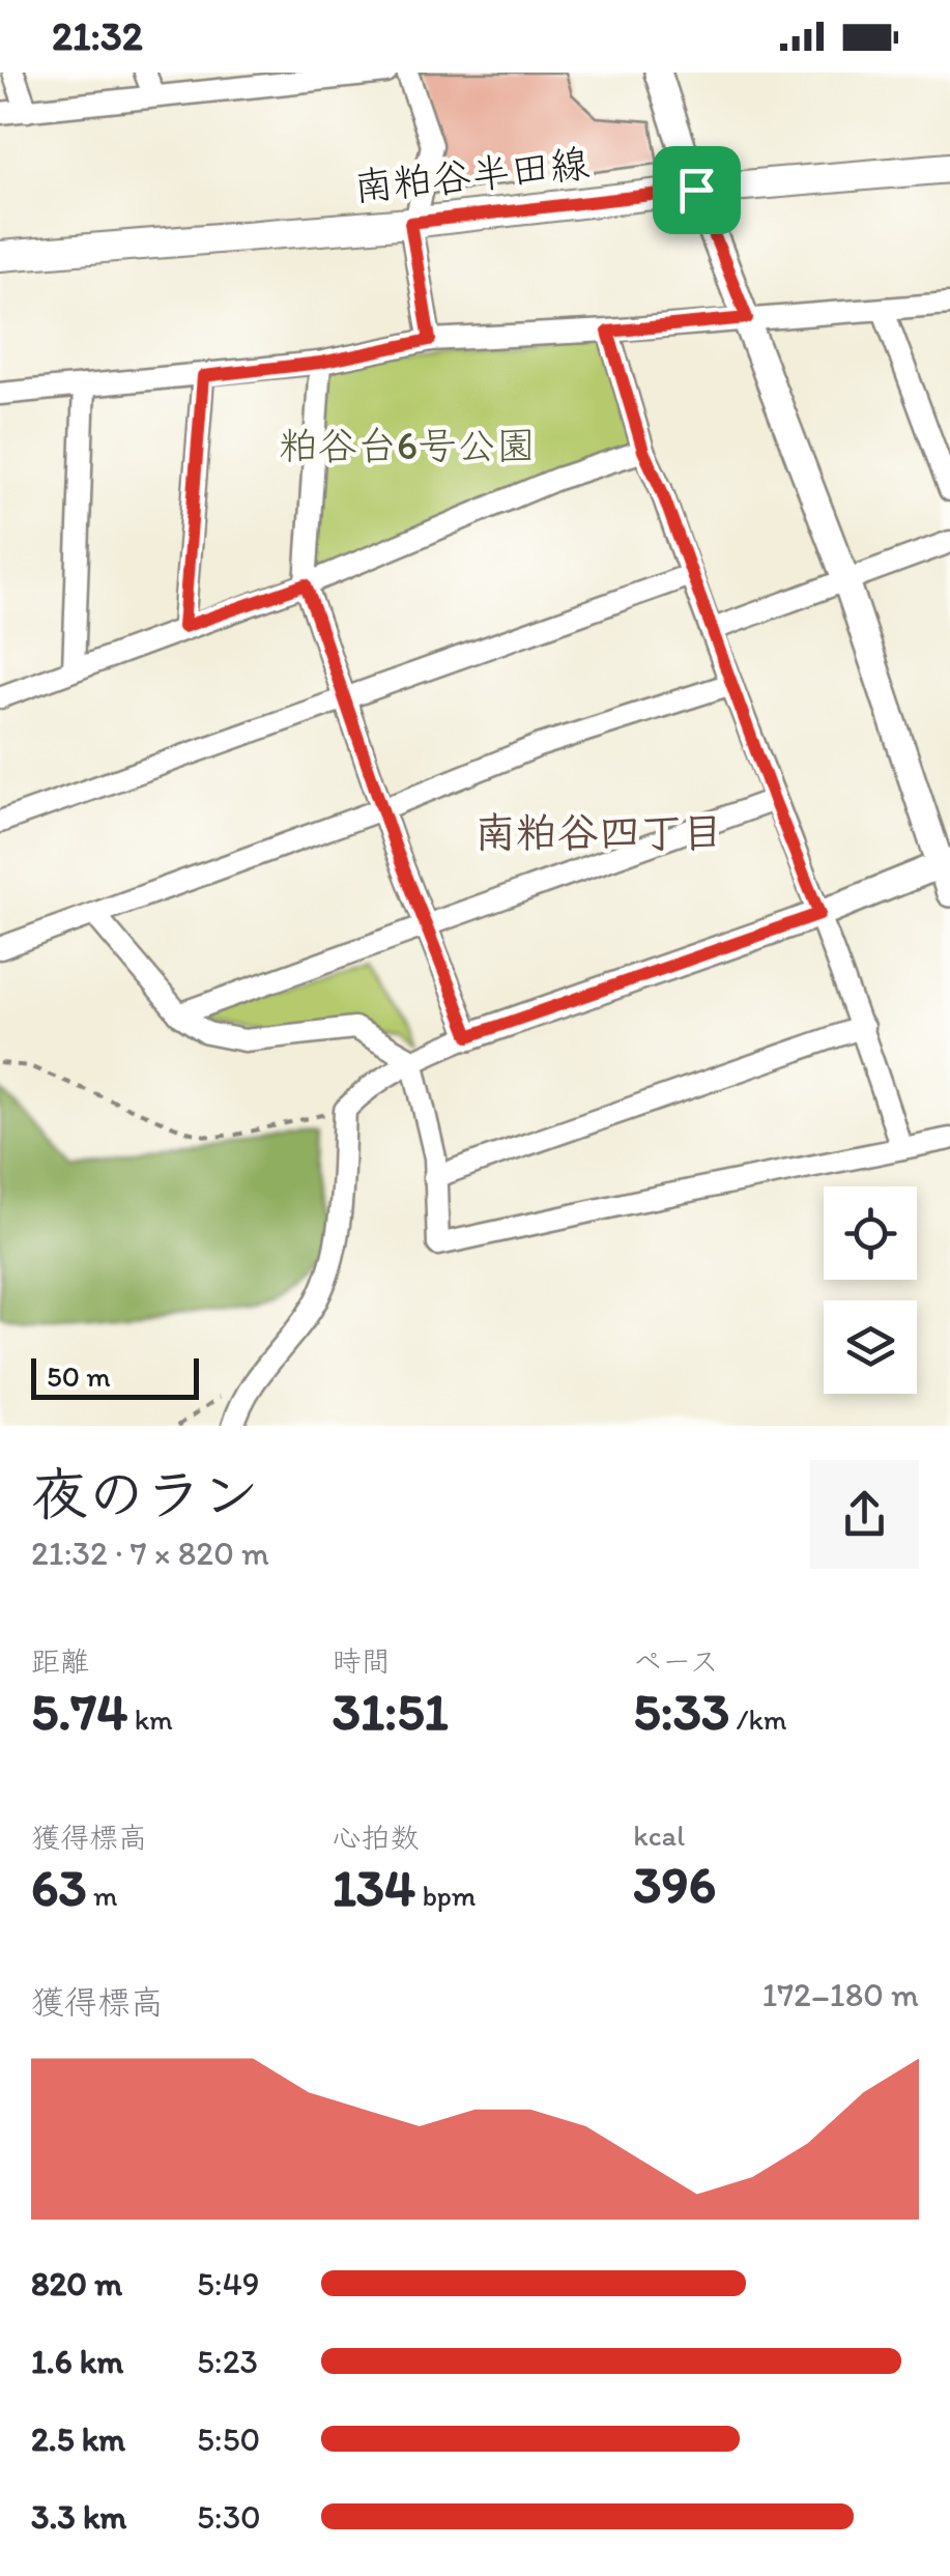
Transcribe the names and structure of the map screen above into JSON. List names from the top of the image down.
{
  "streets": {
    "main road": ["南粕谷半田線"]
  },
  "districts": ["南粕谷四丁目"],
  "parks": ["粕谷台6号公園"],
  "scale_bar": "50 m",
  "page": {
    "status": "21:32",
    "scale": "50 m",
    "heading": ["夜のラン", "21:32 · 7 × 820 m"],
    "stats": [
      ["距離", "5.74 km"],
      ["時間", "31:51"],
      ["ペース", "5:33 /km"],
      ["獲得標高", "63 m"],
      ["心拍数", "134 bpm"],
      ["kcal", "396"]
    ],
    "chart": ["獲得標高", "172–180 m"],
    "list": [
      {
        "name": "820 m",
        "note": "5:49"
      },
      {
        "name": "1.6 km",
        "note": "5:23"
      },
      {
        "name": "2.5 km",
        "note": "5:50"
      },
      {
        "name": "3.3 km",
        "note": "5:30"
      }
    ]
  }
}
